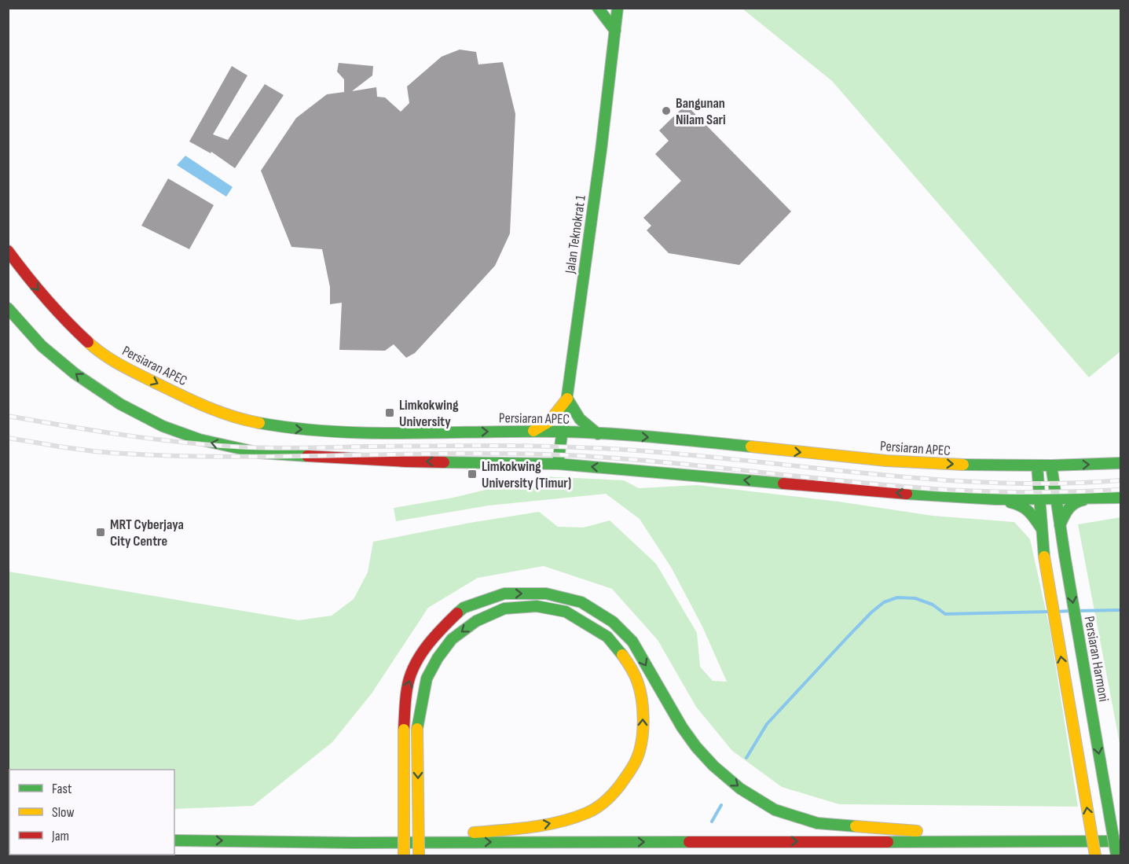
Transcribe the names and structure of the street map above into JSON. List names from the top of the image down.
{
  "streets": {
    "main road": ["Jalan Teknokrat 1", "Persiaran APEC", "Persiaran Harmoni"]
  },
  "crossings": [
    ["Jalan Teknokrat 1", "Persiaran APEC"],
    ["Persiaran APEC", "Persiaran Harmoni"]
  ],
  "places": {
    "other": ["Bangunan Nilam Sari"],
    "transit": ["Limkokwing University", "Limkokwing University (Timur)", "MRT Cyberjaya City Centre"]
  },
  "legend": ["Fast", "Slow", "Jam"]
}
